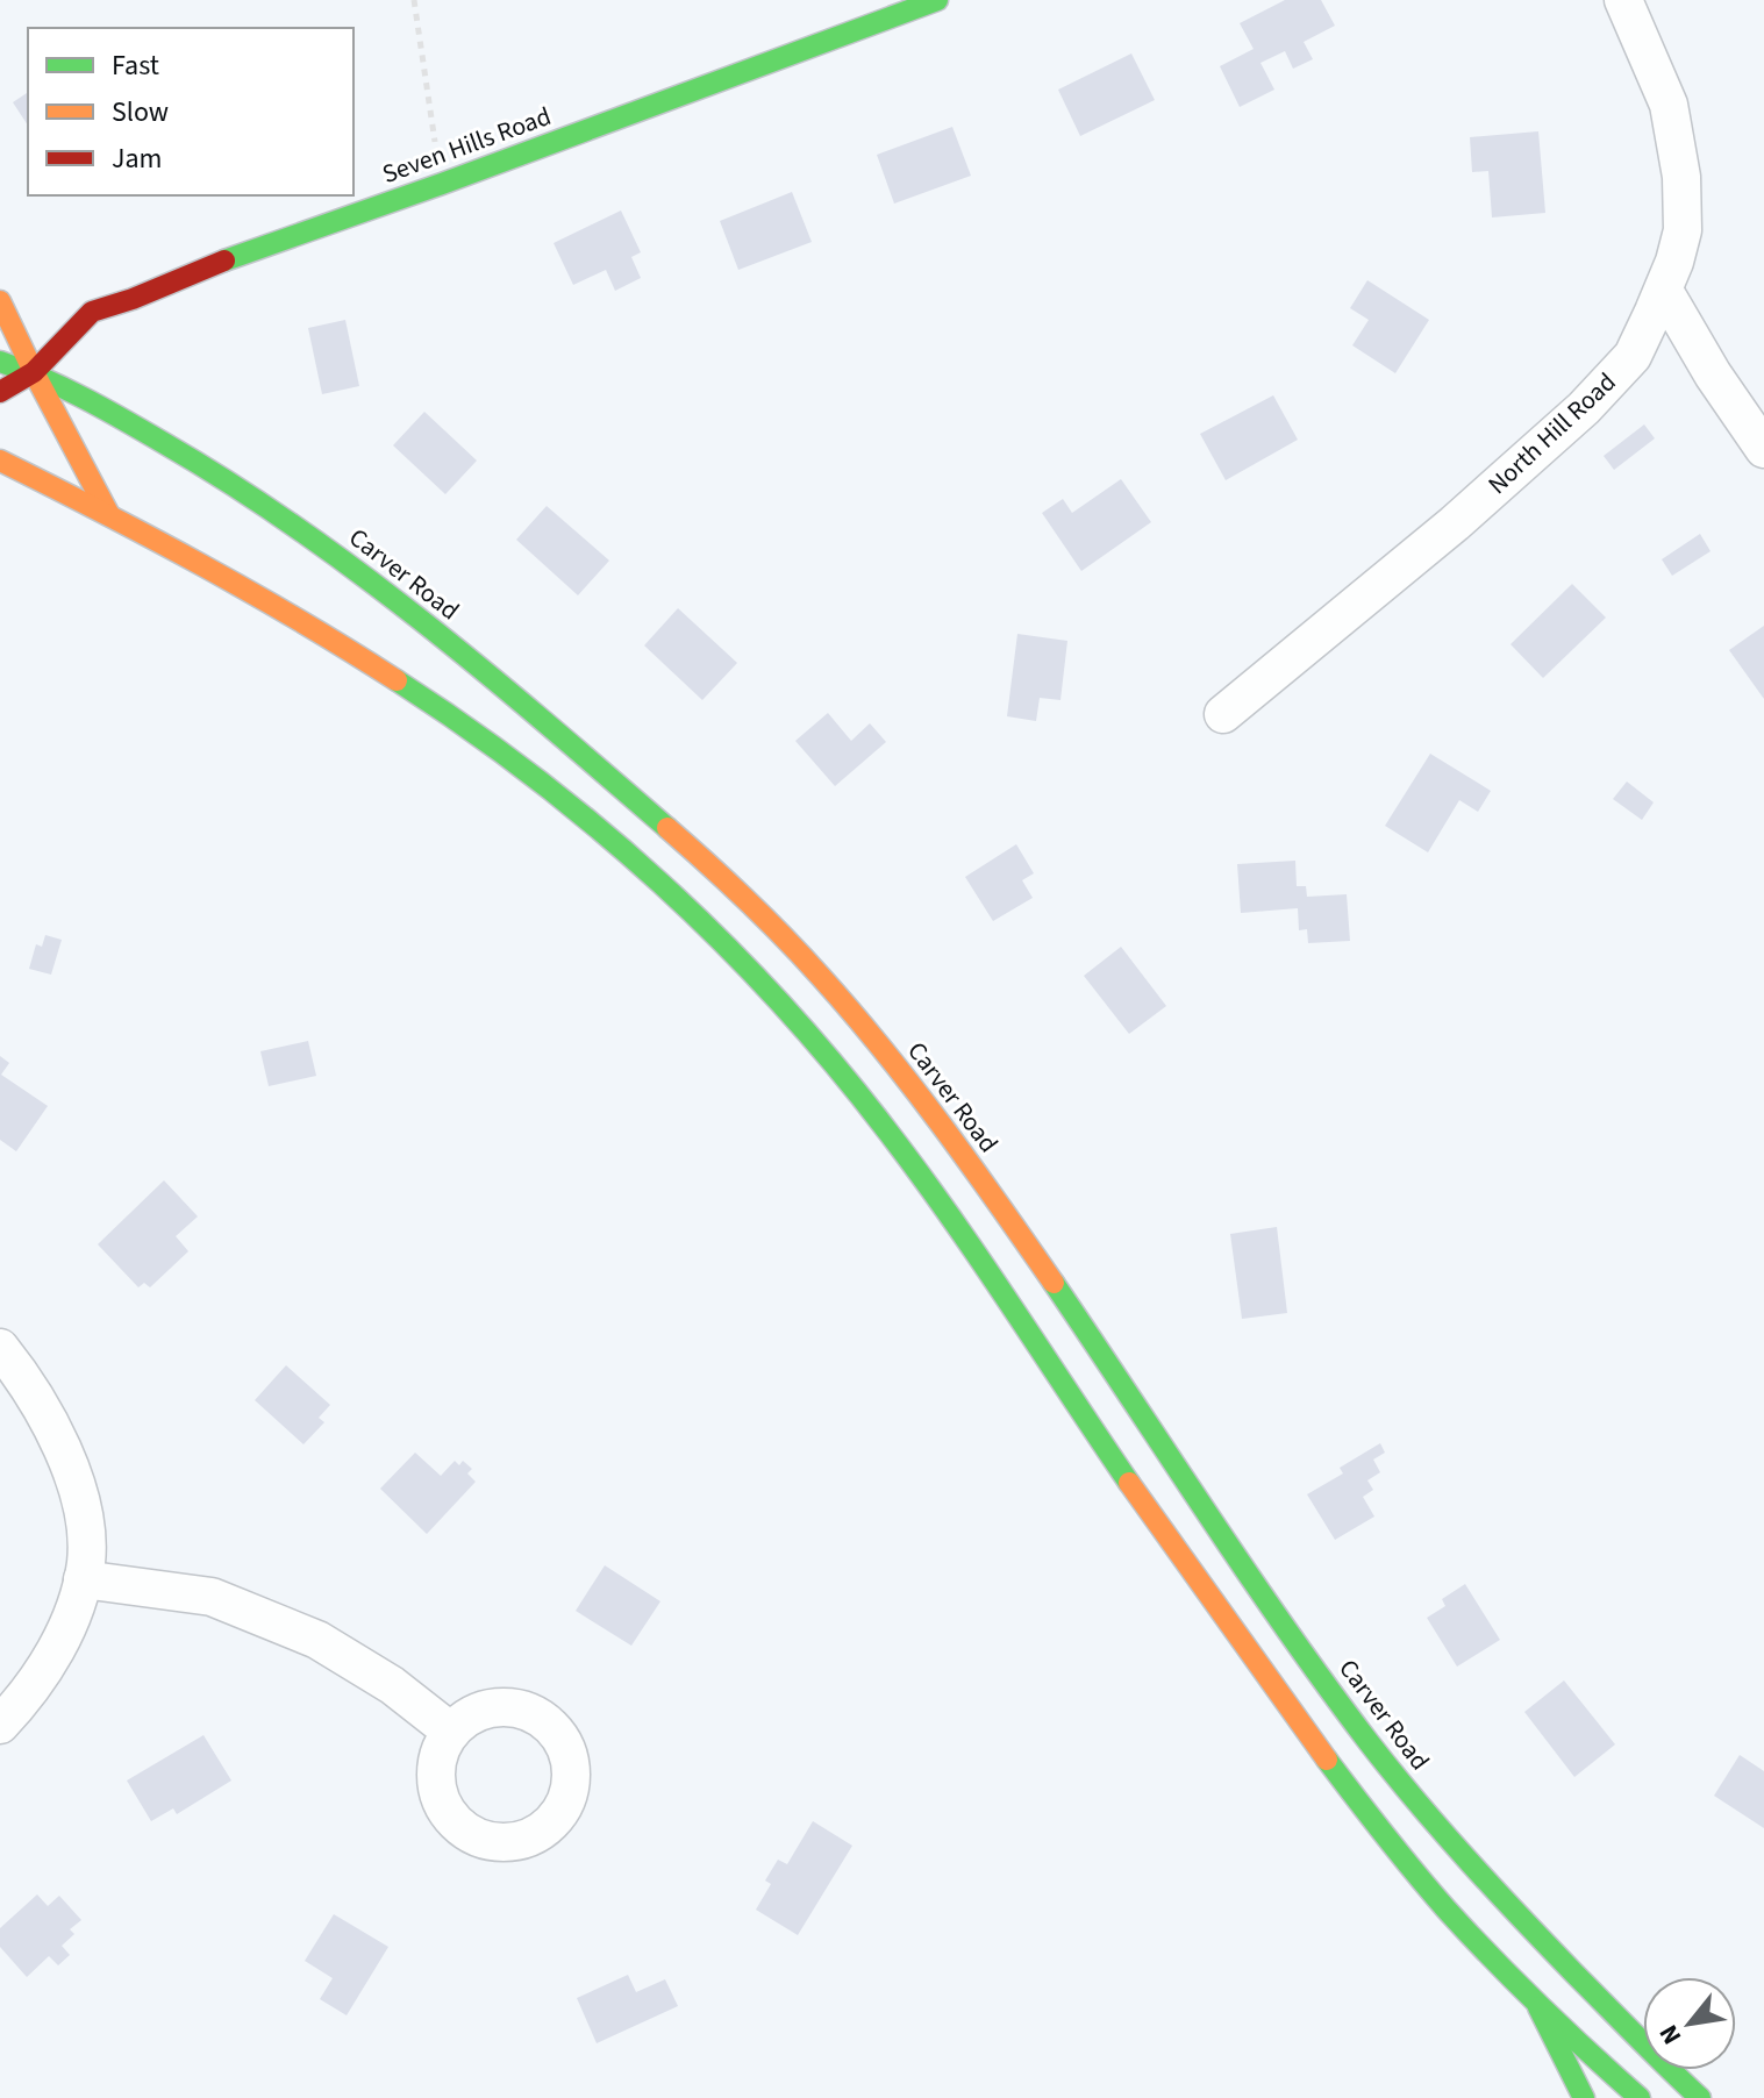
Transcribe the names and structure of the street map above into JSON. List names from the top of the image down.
{
  "streets": {
    "main road": ["Seven Hills Road", "Carver Road"],
    "street": ["North Hill Road"]
  },
  "crossings": [
    ["Seven Hills Road", "Carver Road"]
  ],
  "legend": ["Fast", "Slow", "Jam"],
  "north": "bottom left"
}
